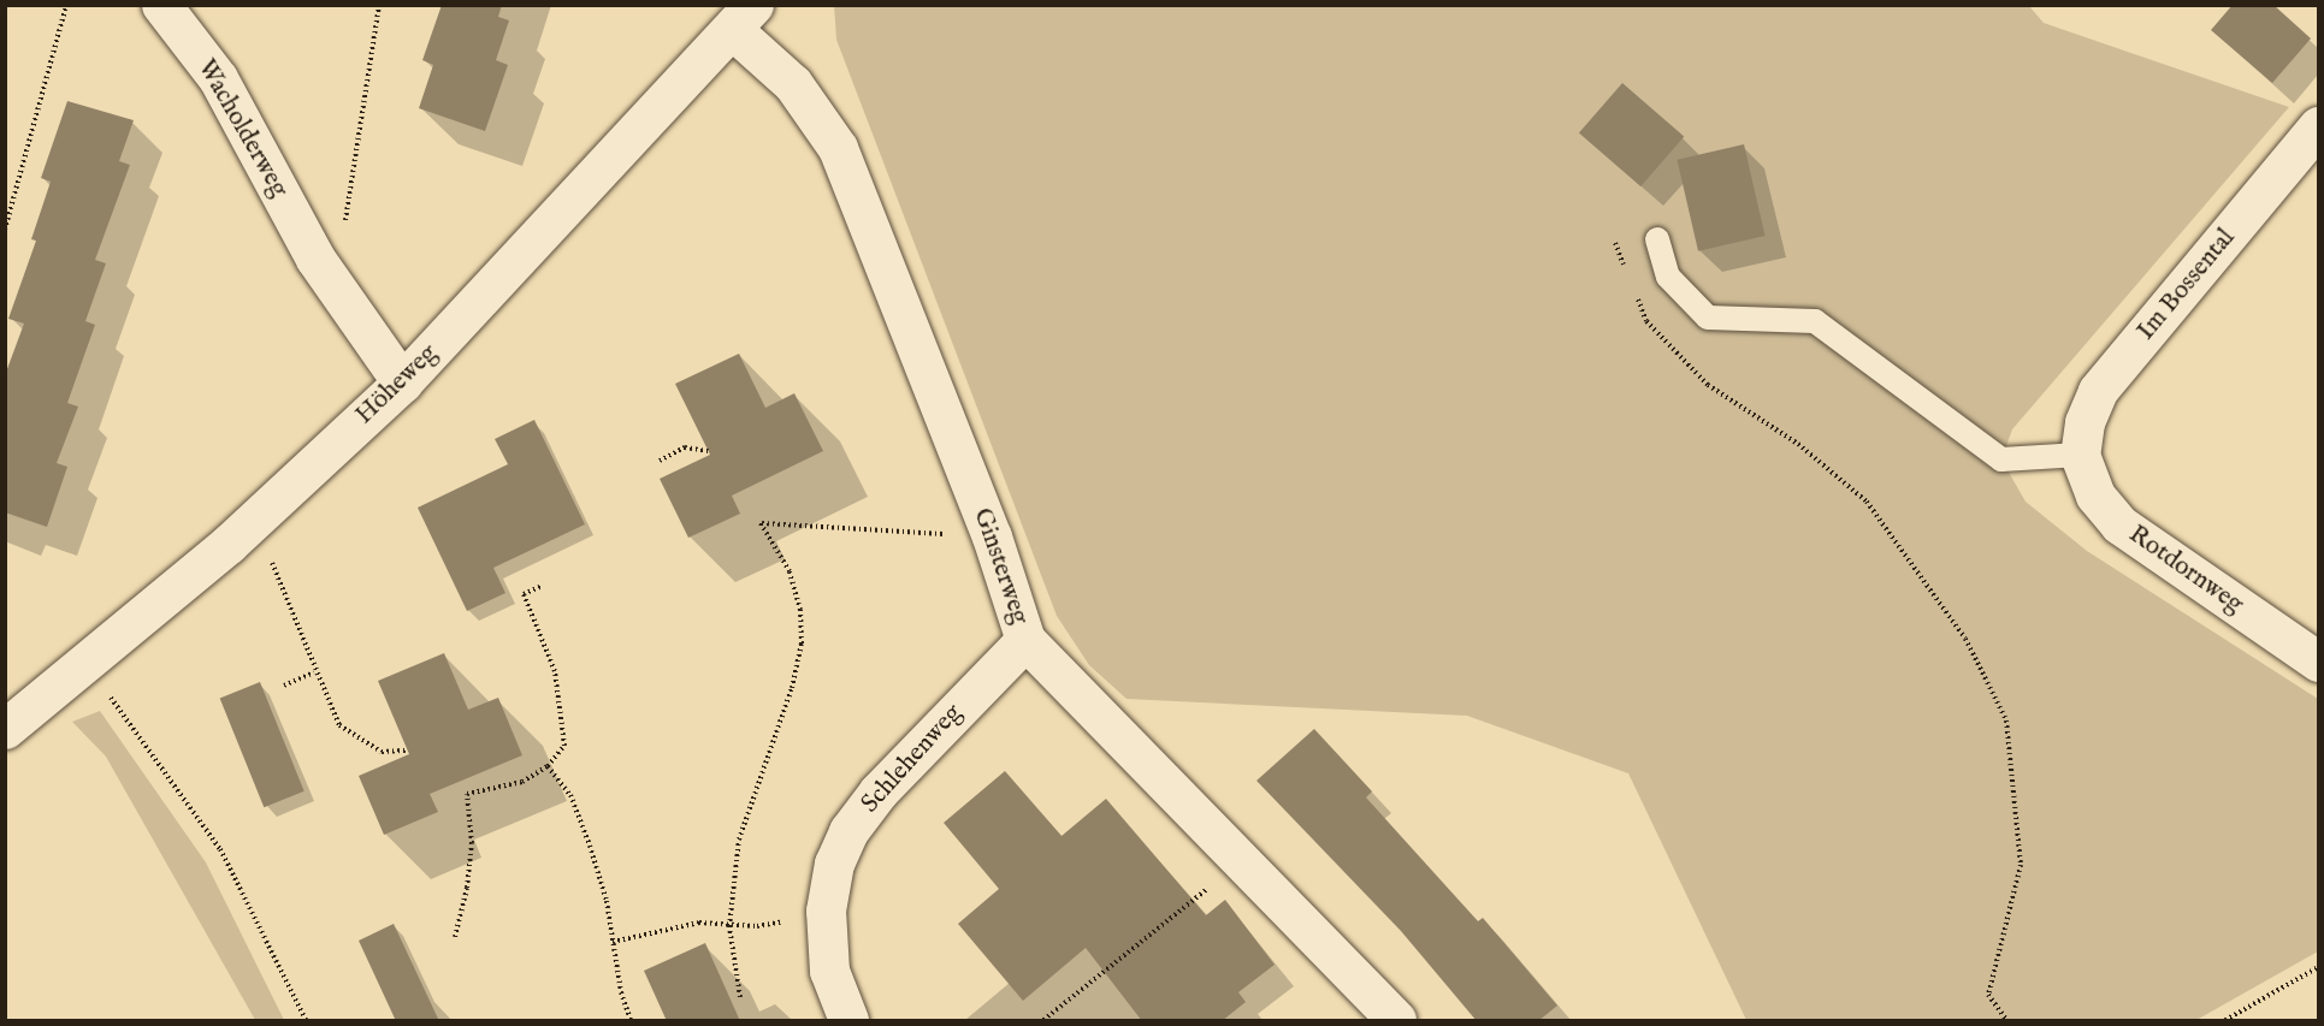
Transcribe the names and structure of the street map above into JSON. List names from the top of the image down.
{
  "streets": {
    "street": [
      "Wacholderweg",
      "Im Bossental",
      "Höheweg",
      "Ginsterweg",
      "Rotdornweg",
      "Schlehenweg"
    ]
  },
  "crossings": [
    ["Wacholderweg", "Höheweg"],
    ["Im Bossental", "Rotdornweg"],
    ["Höheweg", "Ginsterweg"],
    ["Ginsterweg", "Schlehenweg"]
  ]
}
